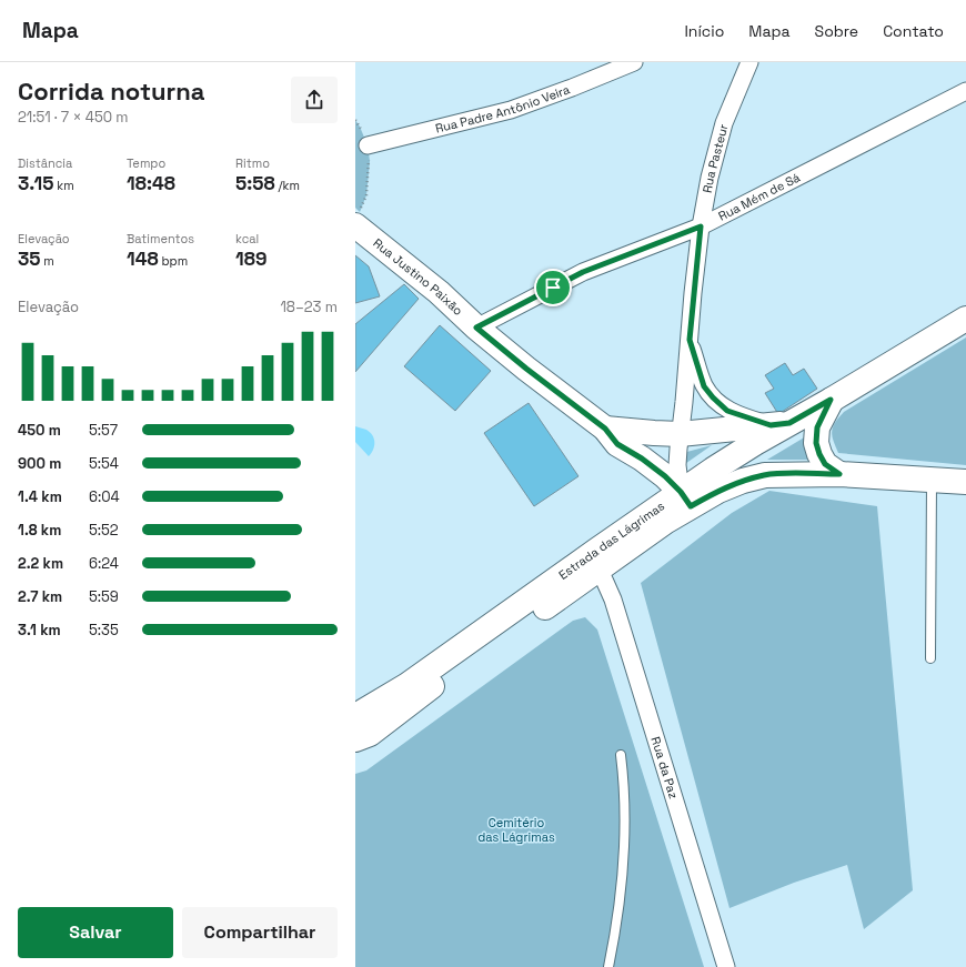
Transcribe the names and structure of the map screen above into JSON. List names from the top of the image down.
{
  "streets": {
    "main road": ["Rua Justino Paixão", "Estrada das Lágrimas"],
    "street": [
      "Rua Padre Antônio Veira",
      "Rua Pasteur",
      "Rua Mém de Sá",
      "Rua da Paz"
    ]
  },
  "crossings": [
    ["Rua Pasteur", "Rua Mém de Sá"],
    ["Rua Pasteur", "Rua Justino Paixão"],
    ["Rua Pasteur", "Estrada das Lágrimas"],
    ["Rua Mém de Sá", "Rua Justino Paixão"],
    ["Rua Justino Paixão", "Estrada das Lágrimas"],
    ["Estrada das Lágrimas", "Rua da Paz"]
  ],
  "parks": ["Cemitério das Lágrimas"],
  "page": {
    "header": "Mapa",
    "nav": [
      "Início",
      "Mapa",
      "Sobre",
      "Contato"
    ],
    "heading": ["Corrida noturna", "21:51 · 7 × 450 m"],
    "stats": [
      ["Distância", "3.15 km"],
      ["Tempo", "18:48"],
      ["Ritmo", "5:58 /km"],
      ["Elevação", "35 m"],
      ["Batimentos", "148 bpm"],
      ["kcal", "189"]
    ],
    "chart": ["Elevação", "18–23 m"],
    "list": [
      {
        "name": "450 m",
        "note": "5:57"
      },
      {
        "name": "900 m",
        "note": "5:54"
      },
      {
        "name": "1.4 km",
        "note": "6:04"
      },
      {
        "name": "1.8 km",
        "note": "5:52"
      },
      {
        "name": "2.2 km",
        "note": "6:24"
      },
      {
        "name": "2.7 km",
        "note": "5:59"
      },
      {
        "name": "3.1 km",
        "note": "5:35"
      }
    ],
    "buttons": ["Salvar", "Compartilhar"]
  }
}
